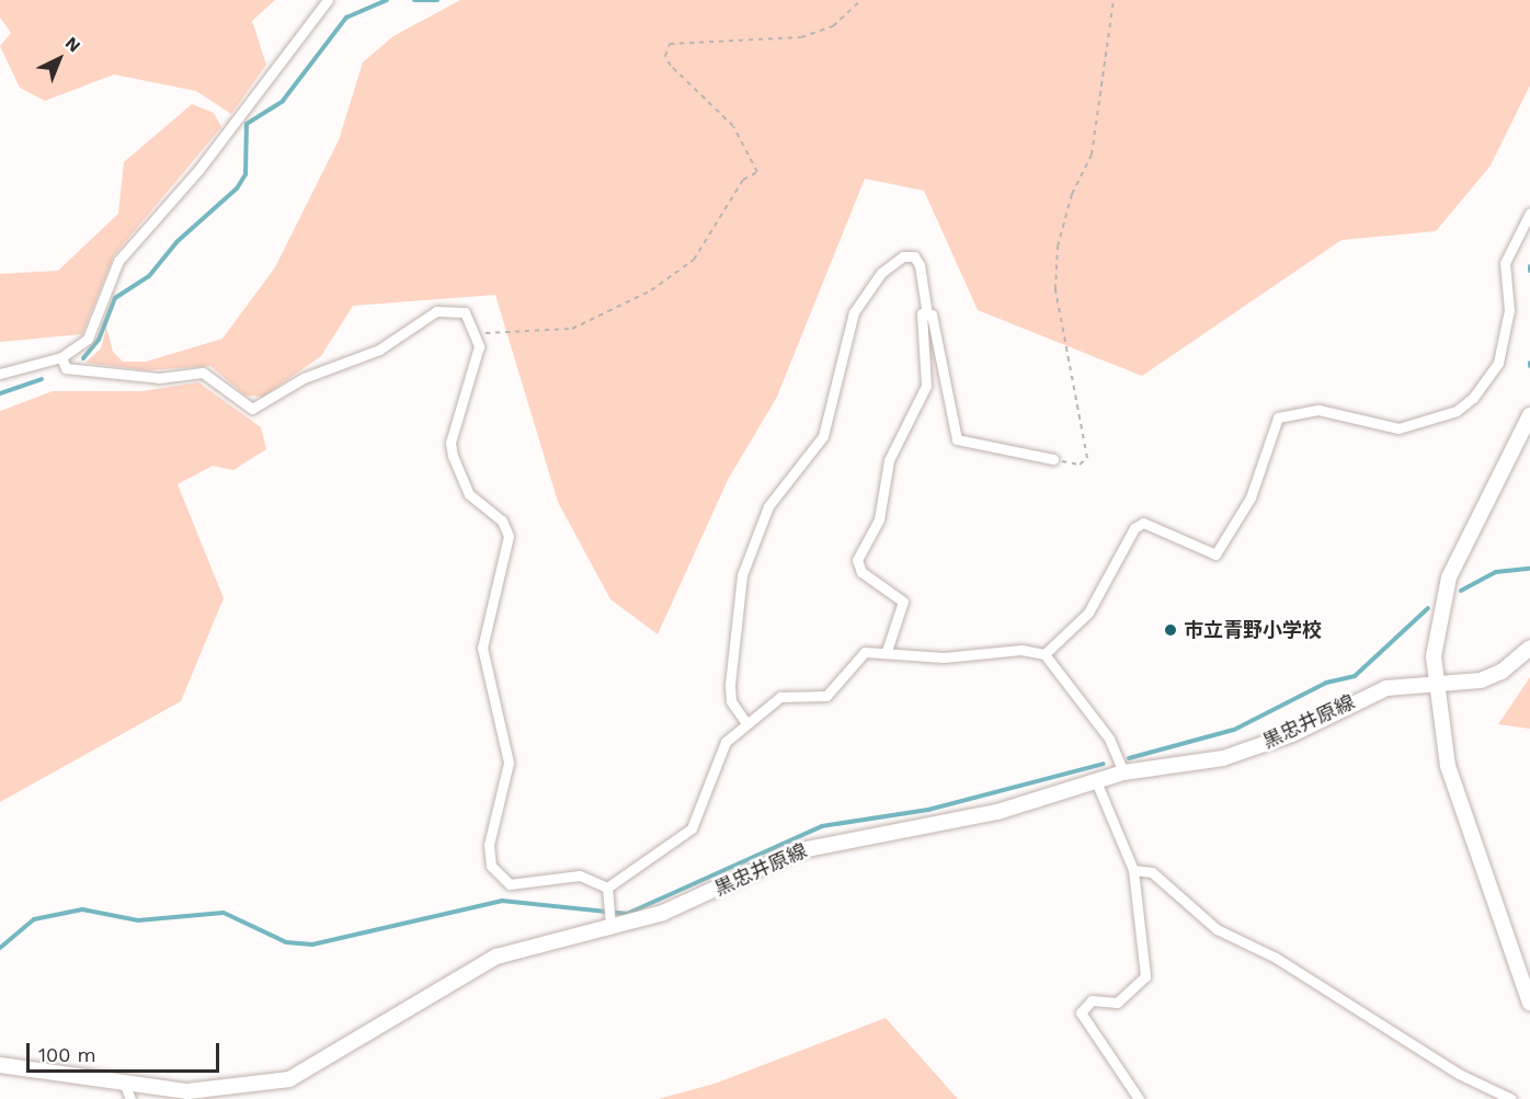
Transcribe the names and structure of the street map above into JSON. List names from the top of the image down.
{
  "streets": {
    "main road": ["黒忠井原線"]
  },
  "places": ["市立青野小学校"],
  "scale_bar": "100 m",
  "north": "top right"
}
